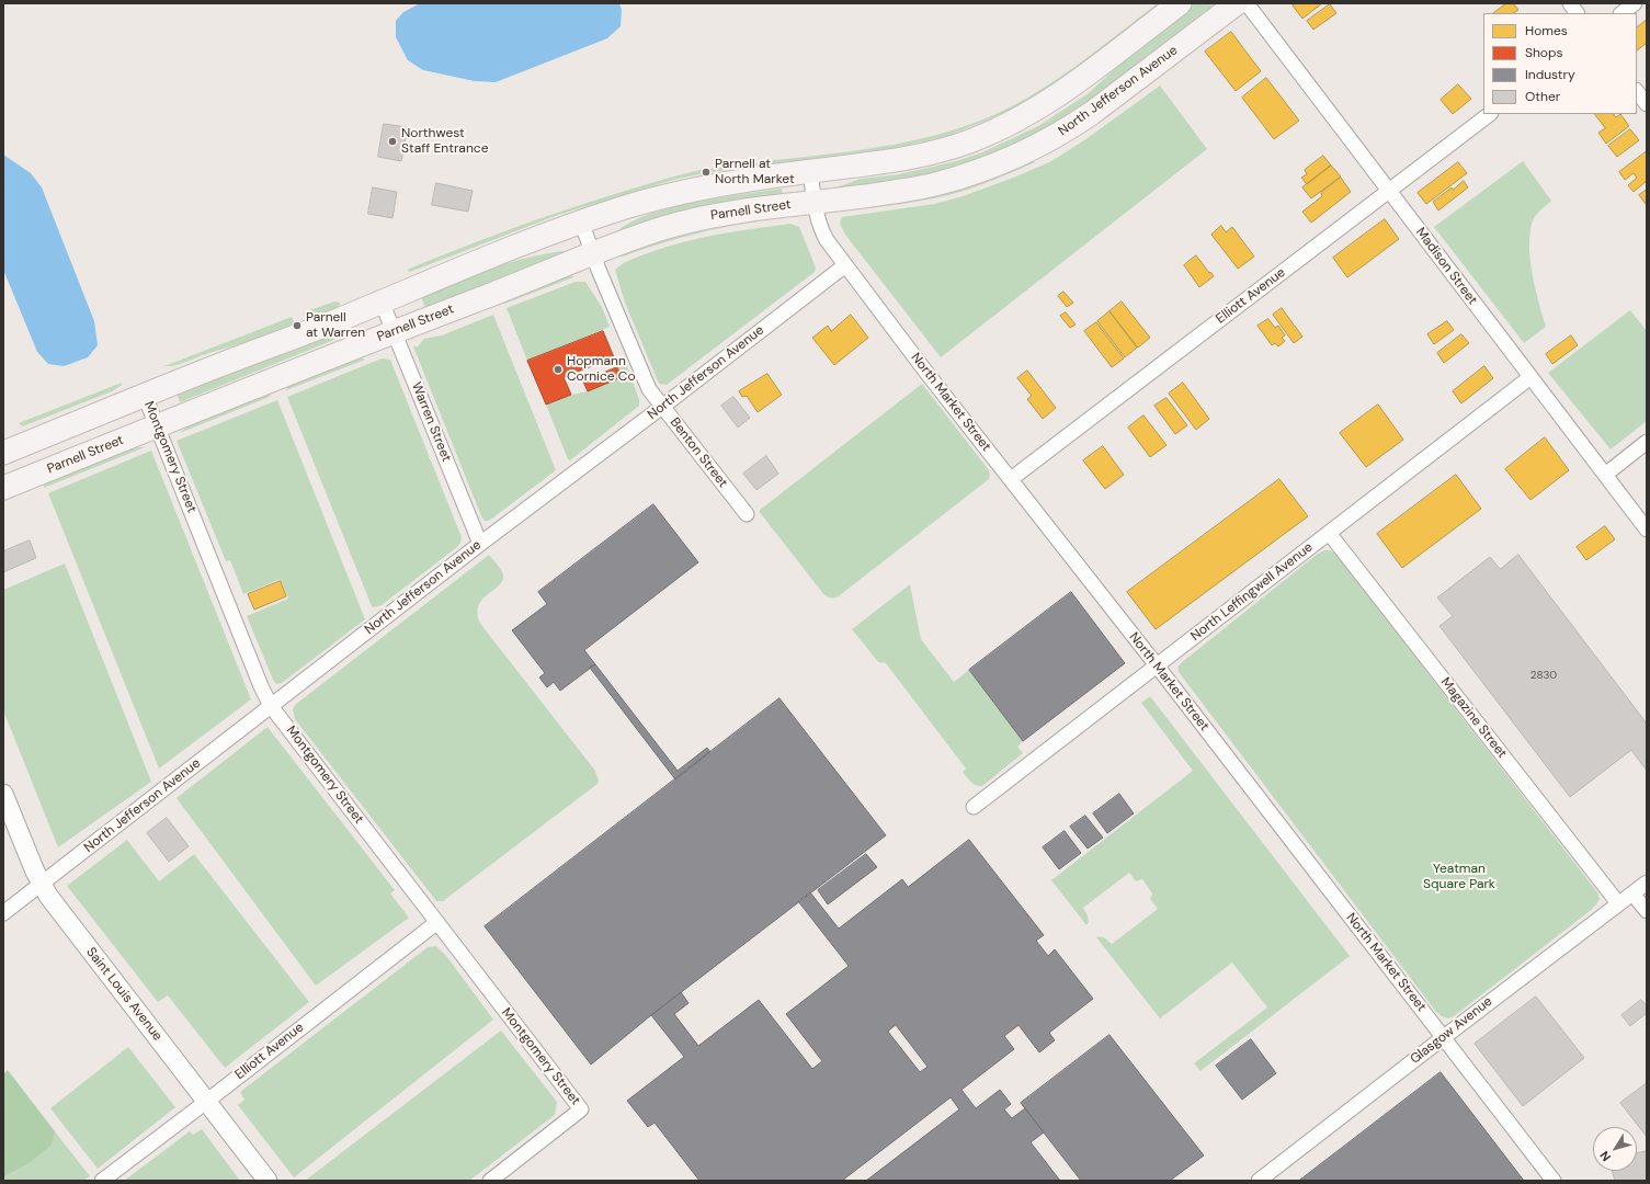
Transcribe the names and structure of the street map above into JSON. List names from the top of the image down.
{
  "streets": {
    "main road": ["North Jefferson Avenue", "Parnell Street"],
    "street": [
      "Madison Street",
      "Elliott Avenue",
      "North Market Street",
      "Warren Street",
      "Benton Street",
      "Montgomery Street",
      "North Leffingwell Avenue",
      "Magazine Street",
      "Saint Louis Avenue",
      "Glasgow Avenue"
    ]
  },
  "crossings": [
    ["North Jefferson Avenue", "Parnell Street"],
    ["North Jefferson Avenue", "North Market Street"],
    ["North Jefferson Avenue", "Warren Street"],
    ["North Jefferson Avenue", "Benton Street"],
    ["North Jefferson Avenue", "Montgomery Street"],
    ["North Jefferson Avenue", "Saint Louis Avenue"],
    ["Parnell Street", "North Market Street"],
    ["Parnell Street", "Warren Street"],
    ["Parnell Street", "Benton Street"],
    ["Parnell Street", "Montgomery Street"],
    ["Madison Street", "Elliott Avenue"],
    ["Madison Street", "North Leffingwell Avenue"],
    ["Elliott Avenue", "North Market Street"],
    ["Elliott Avenue", "Montgomery Street"],
    ["Elliott Avenue", "Saint Louis Avenue"],
    ["North Market Street", "North Leffingwell Avenue"],
    ["North Market Street", "Glasgow Avenue"],
    ["North Leffingwell Avenue", "Magazine Street"],
    ["Magazine Street", "Glasgow Avenue"]
  ],
  "parks": ["Yeatman Square Park"],
  "places": [
    "Northwest Staff Entrance",
    "Parnell at North Market",
    "Parnell at Warren",
    "Hopmann Cornice Co"
  ],
  "house_numbers": ["2830"],
  "legend": [
    "Homes",
    "Shops",
    "Industry",
    "Other"
  ],
  "north": "bottom left"
}
